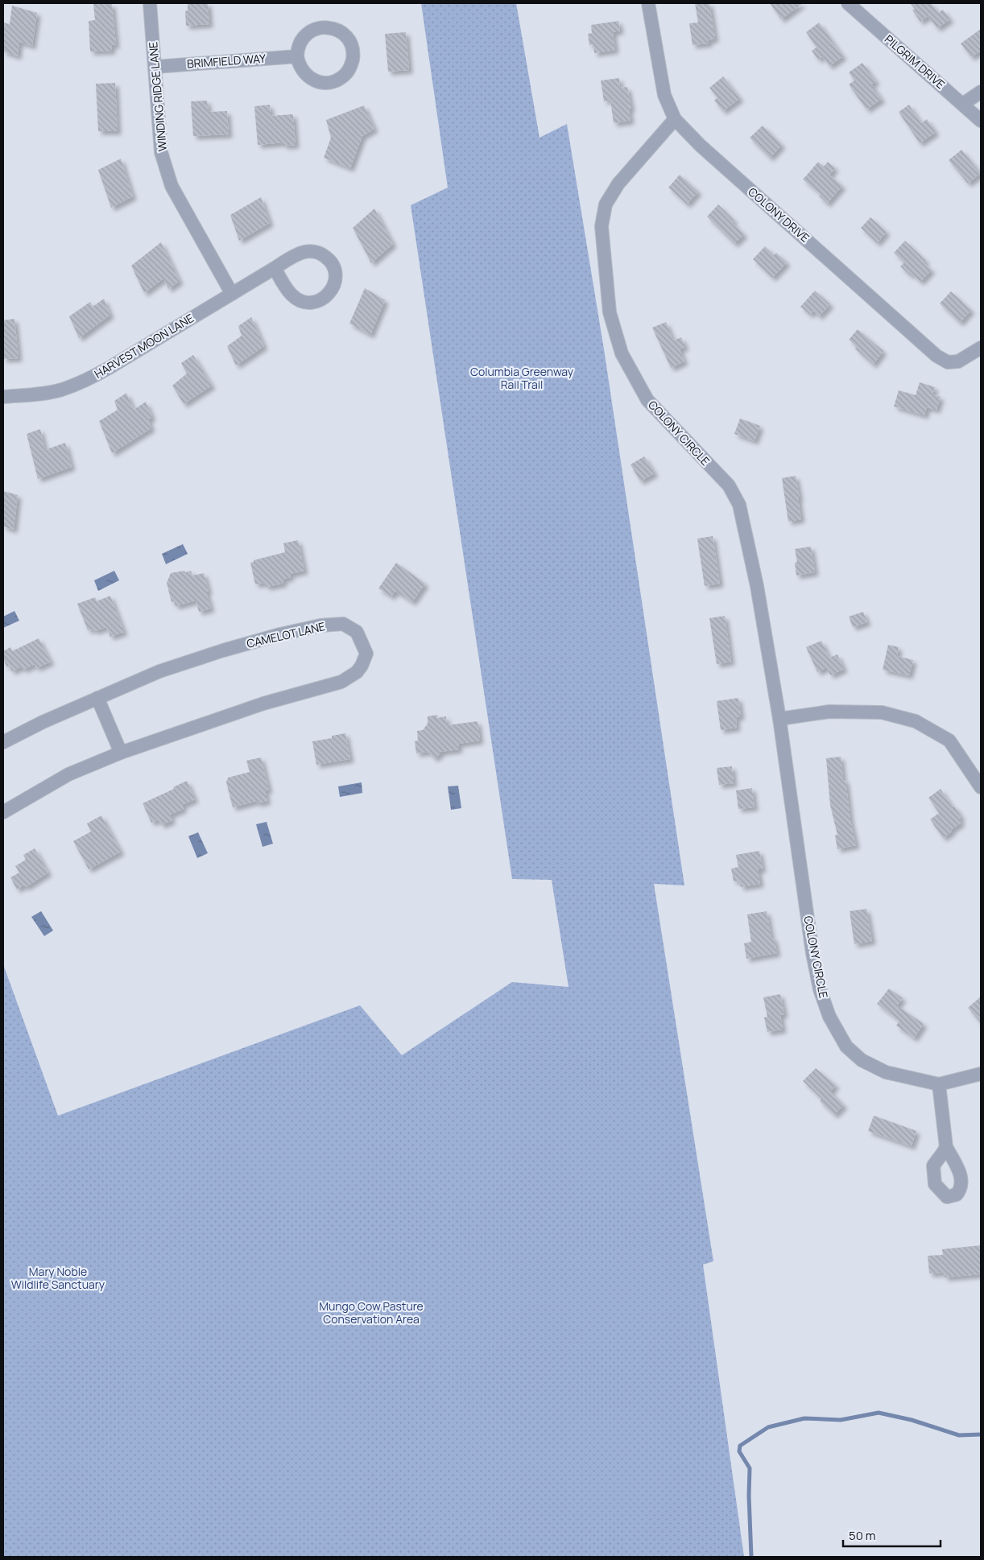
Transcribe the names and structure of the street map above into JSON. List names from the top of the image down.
{
  "streets": {
    "street": [
      "BRIMFIELD WAY",
      "PILGRIM DRIVE",
      "WINDING RIDGE LANE",
      "COLONY DRIVE",
      "HARVEST MOON LANE",
      "COLONY CIRCLE",
      "CAMELOT LANE"
    ]
  },
  "crossings": [
    ["BRIMFIELD WAY", "WINDING RIDGE LANE"],
    ["WINDING RIDGE LANE", "HARVEST MOON LANE"],
    ["COLONY DRIVE", "COLONY CIRCLE"]
  ],
  "parks": ["Columbia Greenway Rail Trail", "Mary Noble Wildlife Sanctuary", "Mungo Cow Pasture Conservation Area"],
  "scale_bar": "50 m"
}
